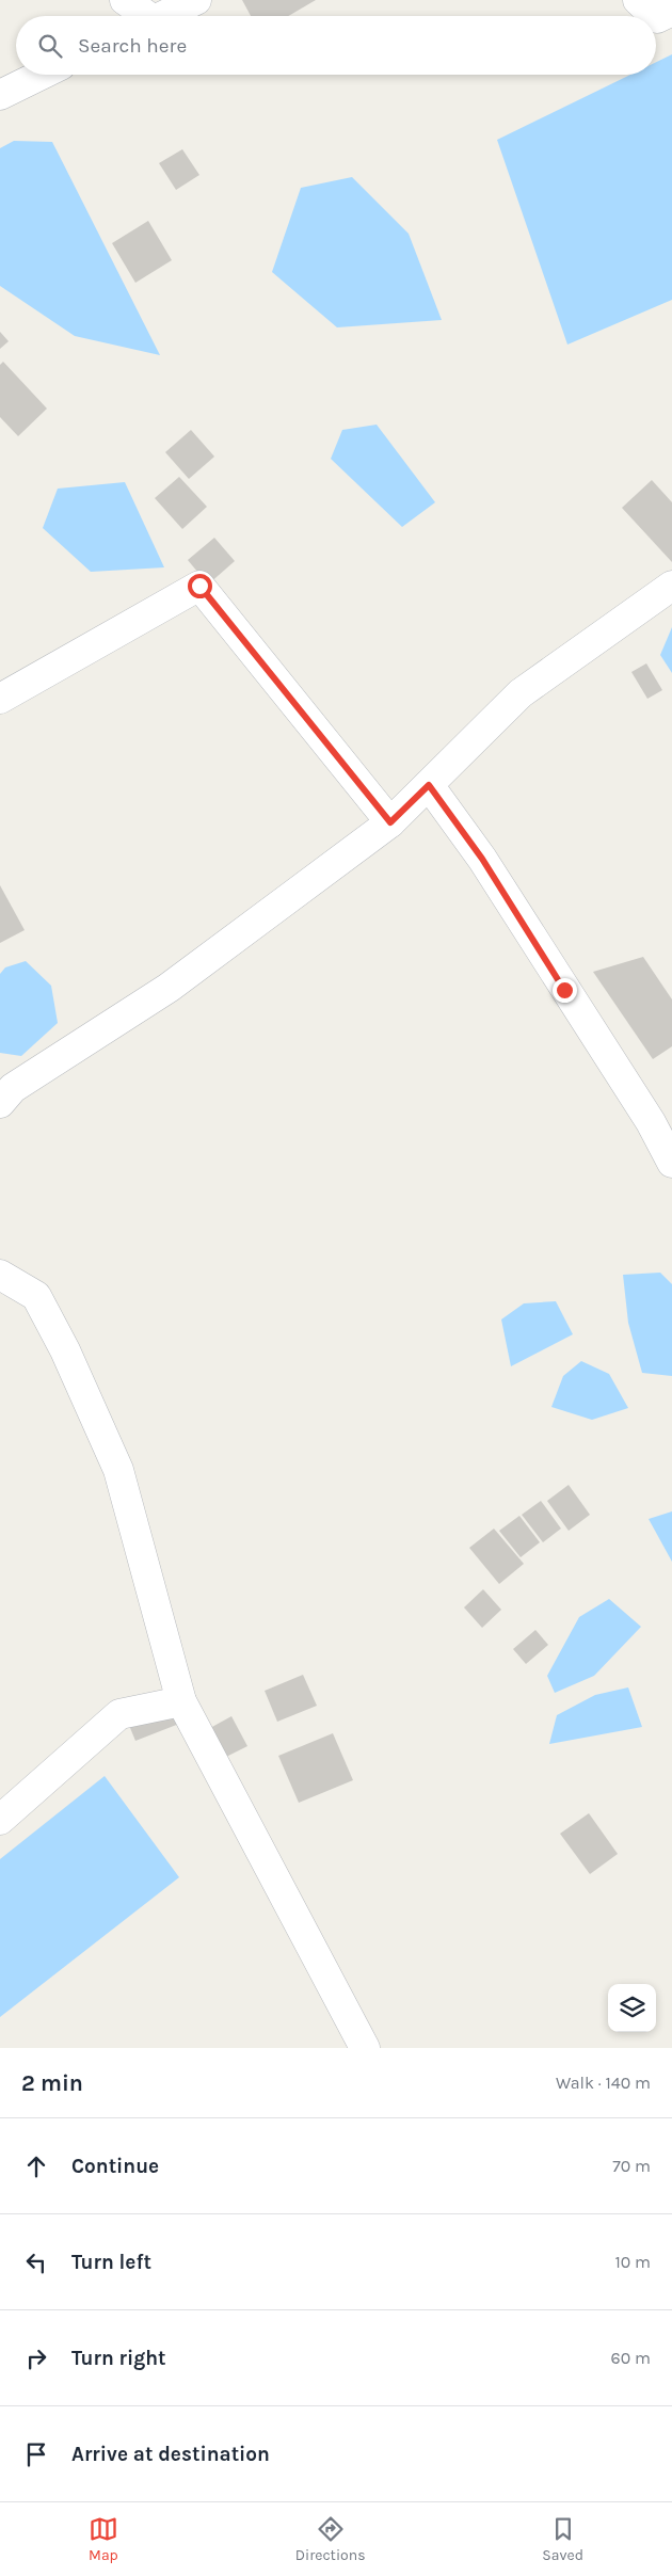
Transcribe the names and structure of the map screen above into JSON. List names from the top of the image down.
{
  "page": {
    "search": "Search here",
    "heading": ["2 min", "Walk · 140 m"],
    "list": [
      ["Continue", "70 m"],
      ["Turn left", "10 m"],
      ["Turn right", "60 m"],
      "Arrive at destination"
    ],
    "nav": ["Map", "Directions", "Saved"]
  }
}
